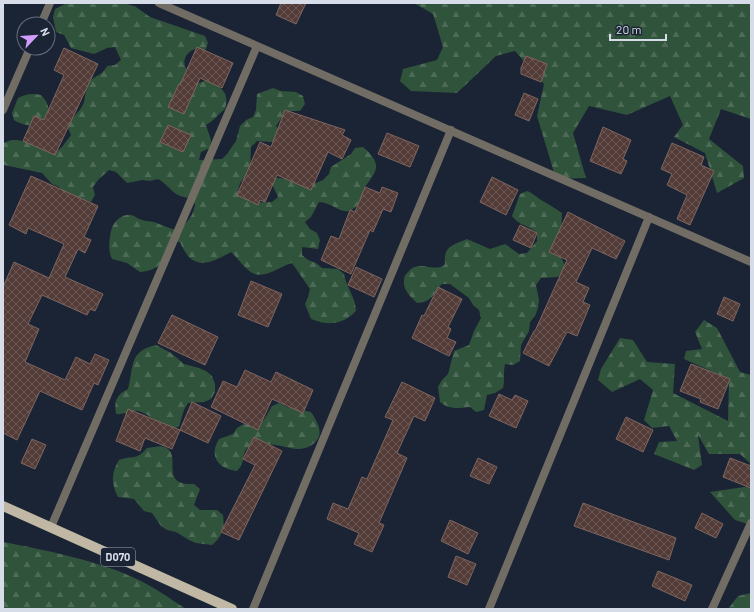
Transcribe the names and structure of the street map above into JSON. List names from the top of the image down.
{
  "streets": {
    "main road": ["D070"]
  },
  "scale_bar": "20 m",
  "north": "top right"
}
